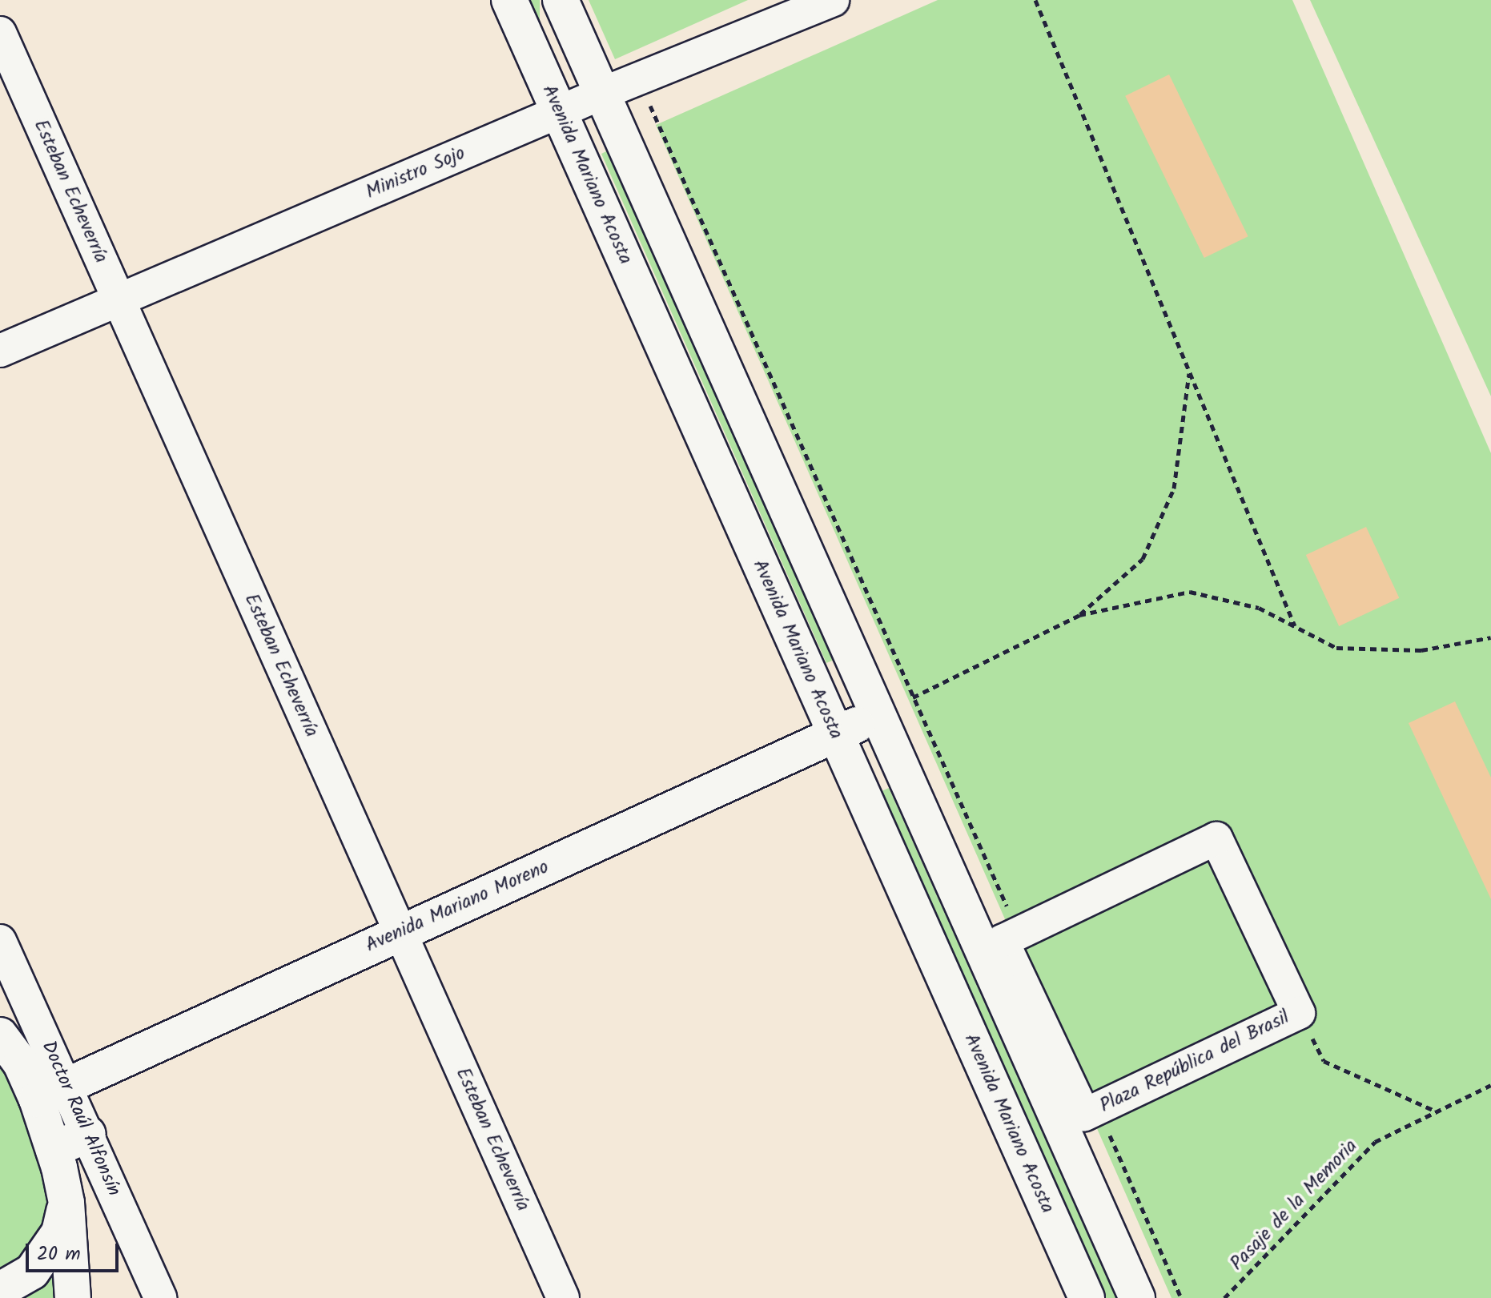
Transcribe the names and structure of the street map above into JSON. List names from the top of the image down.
{
  "streets": {
    "main road": ["Avenida Mariano Acosta", "Avenida Mariano Moreno"],
    "street": [
      "Ministro Sojo",
      "Esteban Echeverría",
      "Plaza República del Brasil",
      "Doctor Raúl Alfonsín"
    ],
    "path": ["Pasaje de la Memoria"]
  },
  "crossings": [
    ["Ministro Sojo", "Avenida Mariano Acosta"],
    ["Ministro Sojo", "Esteban Echeverría"],
    ["Avenida Mariano Acosta", "Avenida Mariano Moreno"],
    ["Esteban Echeverría", "Avenida Mariano Moreno"],
    ["Avenida Mariano Moreno", "Doctor Raúl Alfonsín"]
  ],
  "scale_bar": "20 m"
}
